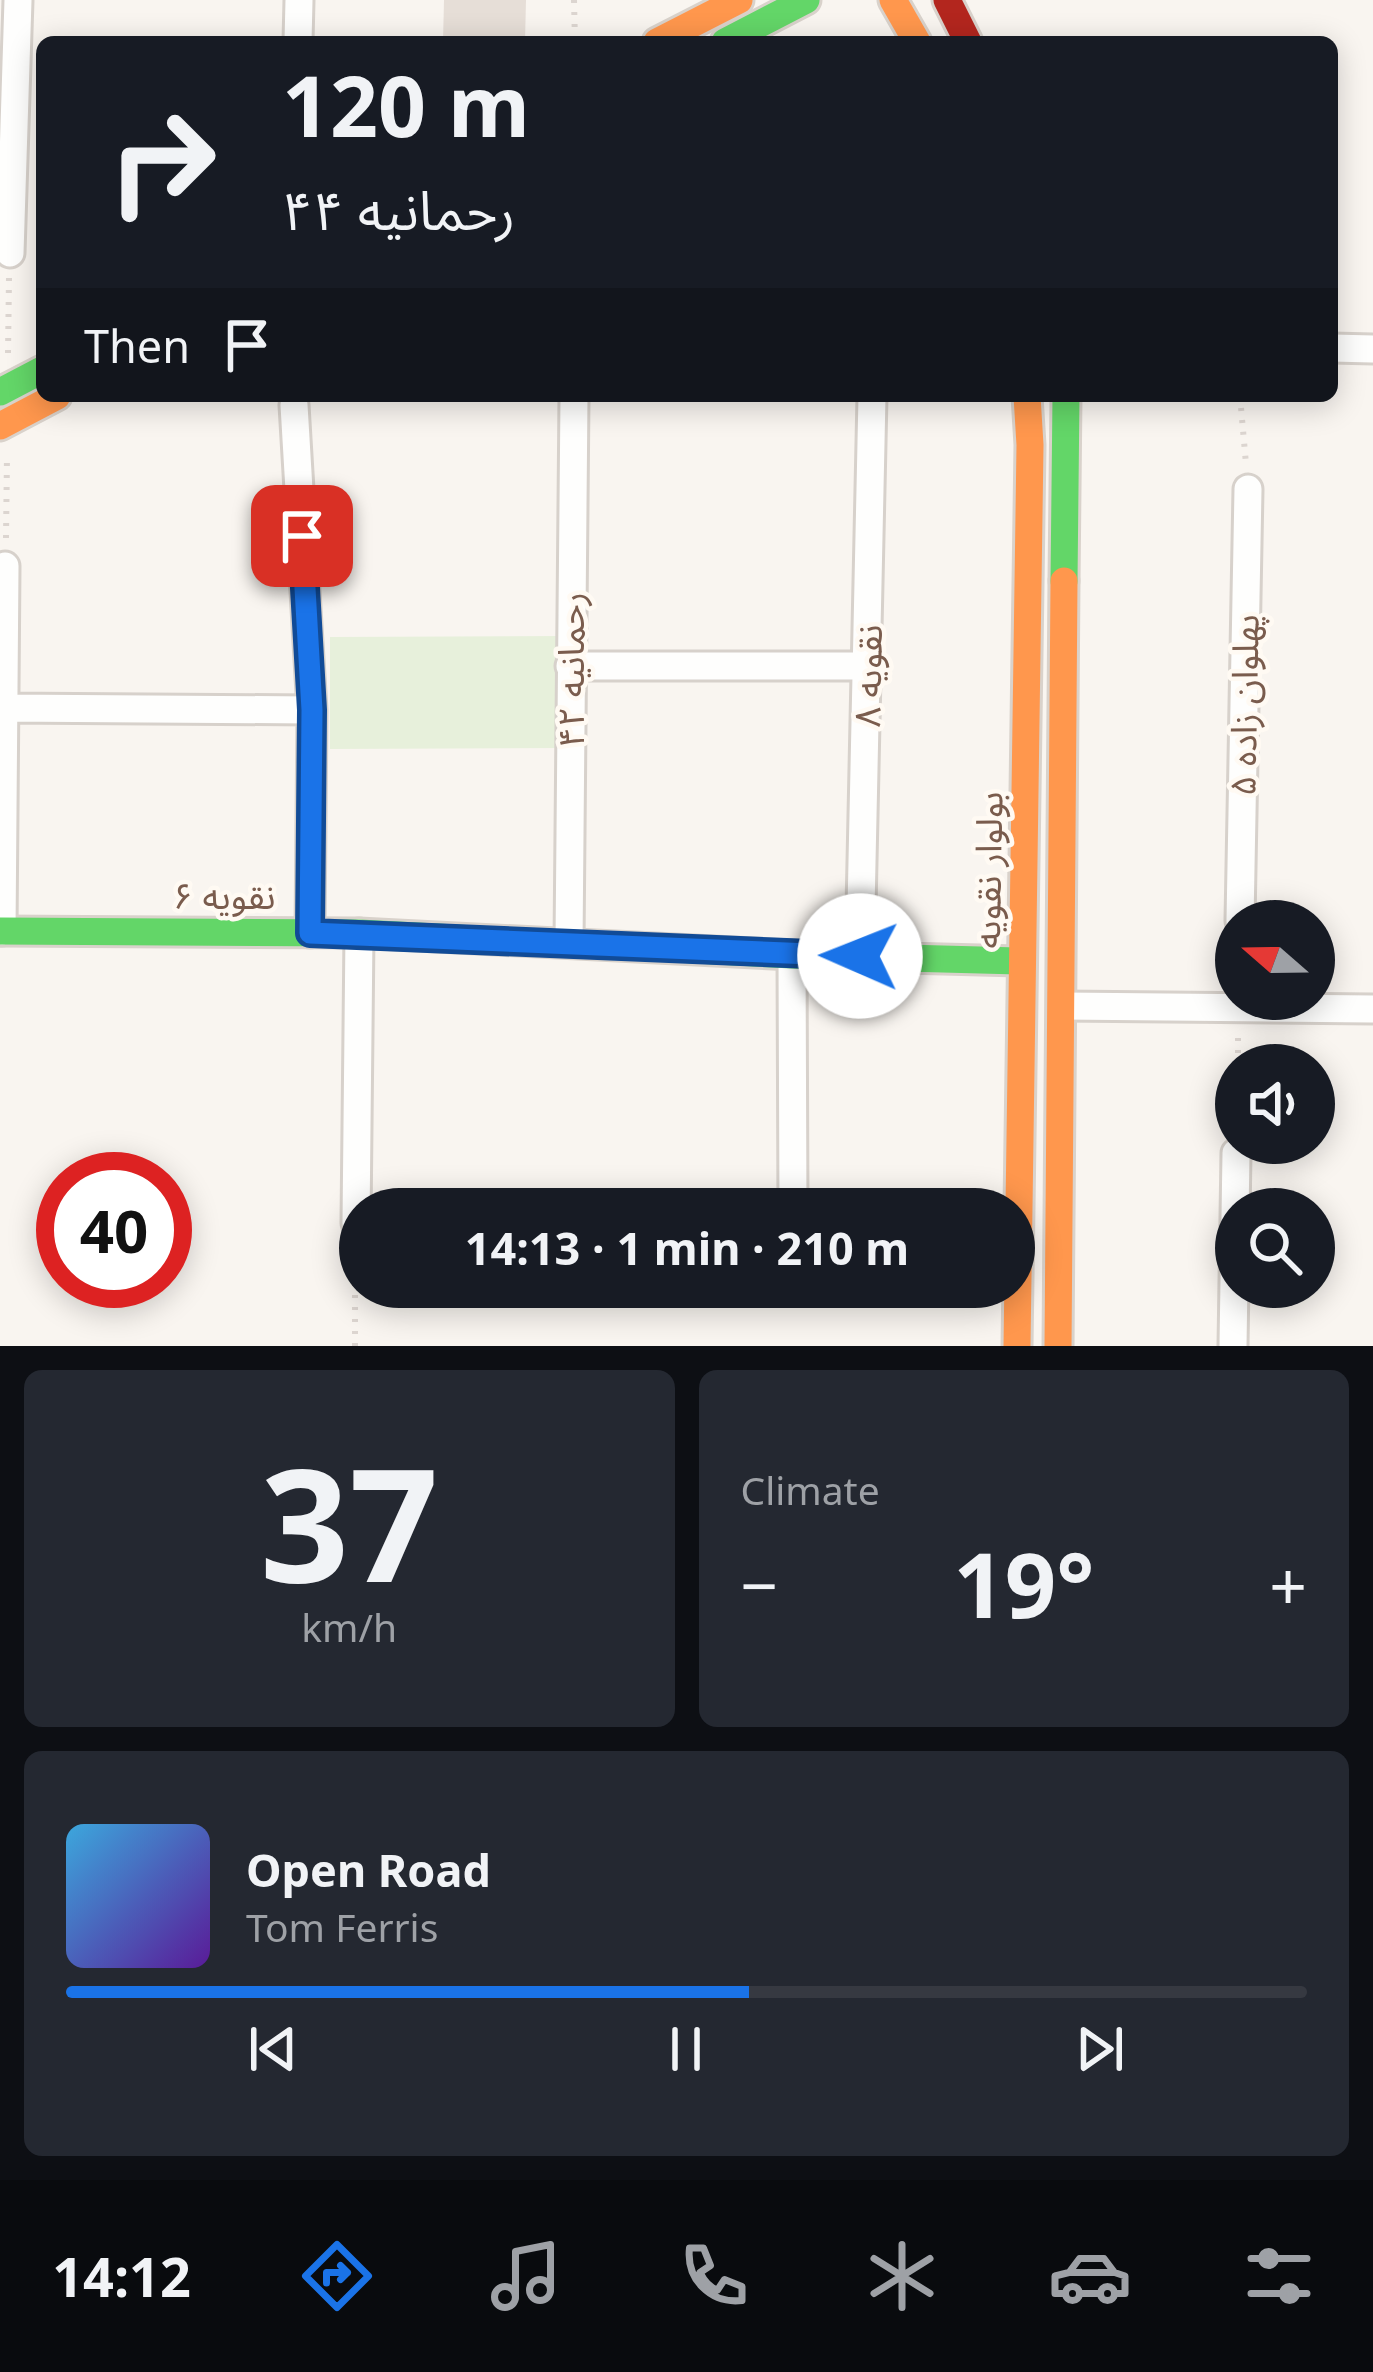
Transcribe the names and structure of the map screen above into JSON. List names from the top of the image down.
{
  "streets": {
    "main road": ["بولوار نقویه", "نقویه ۶"],
    "street": ["رحمانیه ۴۲", "نقویه ۸", "پهلوان زاده ۵"]
  },
  "crossings": [
    ["رحمانیه ۴۲", "نقویه ۶"],
    ["نقویه ۸", "نقویه ۶"],
    ["بولوار نقویه", "نقویه ۶"]
  ],
  "north": "left",
  "page": {
    "turn": ["120 m", "رحمانیه ۴۴"],
    "then": "Then",
    "limit": "40",
    "trip": "14:13 · 1 min · 210 m",
    "tile": [
      ["37", "km/h"],
      "Climate"
    ],
    "heat": ["−", "19°", "+"],
    "song": ["Open Road", "Tom Ferris"],
    "tabs": "14:12"
  }
}
